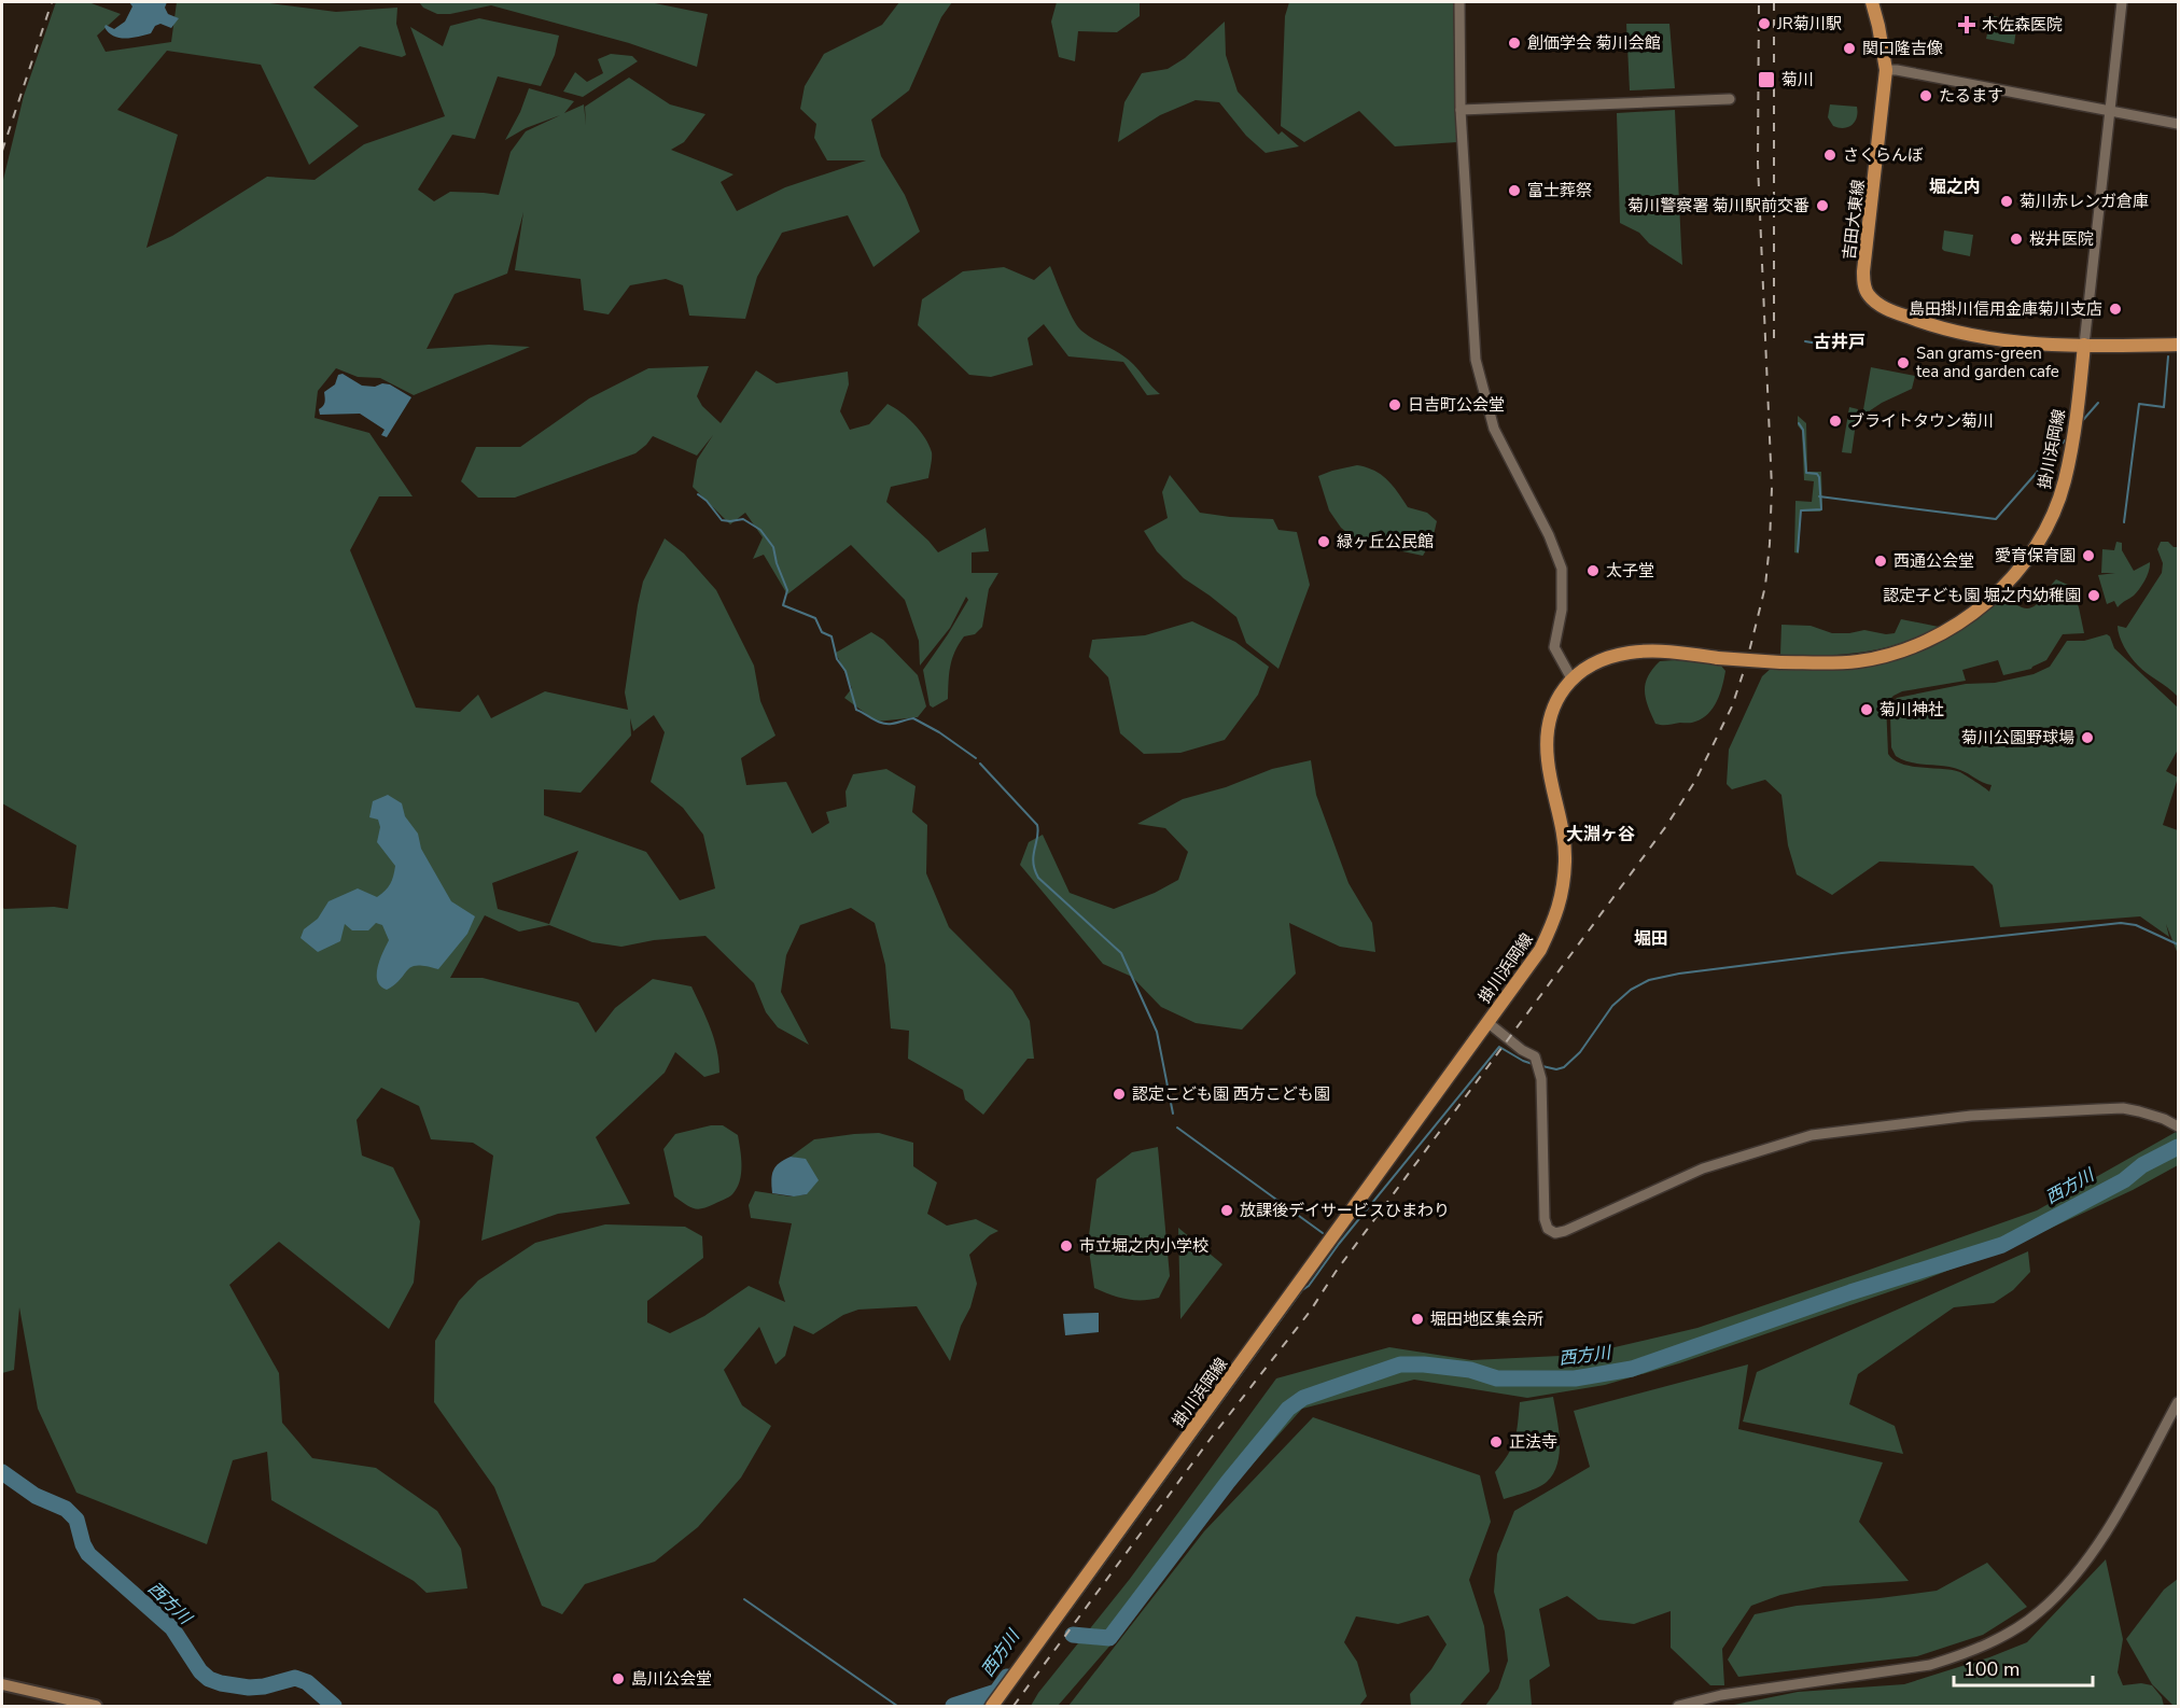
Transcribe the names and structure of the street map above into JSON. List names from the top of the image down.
{
  "streets": {
    "main road": ["吉田大東線", "掛川浜岡線"]
  },
  "crossings": [
    ["吉田大東線", "掛川浜岡線"]
  ],
  "districts": [
    "堀之内",
    "古井戸",
    "大淵ヶ谷",
    "堀田"
  ],
  "water": ["西方川"],
  "places": {
    "other": [
      "JR菊川駅",
      "創価学会 菊川会館",
      "関口隆吉像",
      "たるます",
      "さくらんぼ",
      "富士葬祭",
      "菊川赤レンガ倉庫",
      "菊川警察署 菊川駅前交番",
      "桜井医院",
      "島田掛川信用金庫菊川支店",
      "San grams-green tea and garden cafe",
      "日吉町公会堂",
      "ブライトタウン菊川",
      "緑ヶ丘公民館",
      "愛育保育園",
      "西通公会堂",
      "太子堂",
      "認定子ども園 堀之内幼稚園",
      "菊川神社",
      "菊川公園野球場",
      "認定こども園 西方こども園",
      "放課後デイサービスひまわり",
      "市立堀之内小学校",
      "堀田地区集会所",
      "正法寺",
      "島川公会堂"
    ],
    "health": ["木佐森医院"],
    "transit": ["菊川"]
  },
  "scale_bar": "100 m"
}
